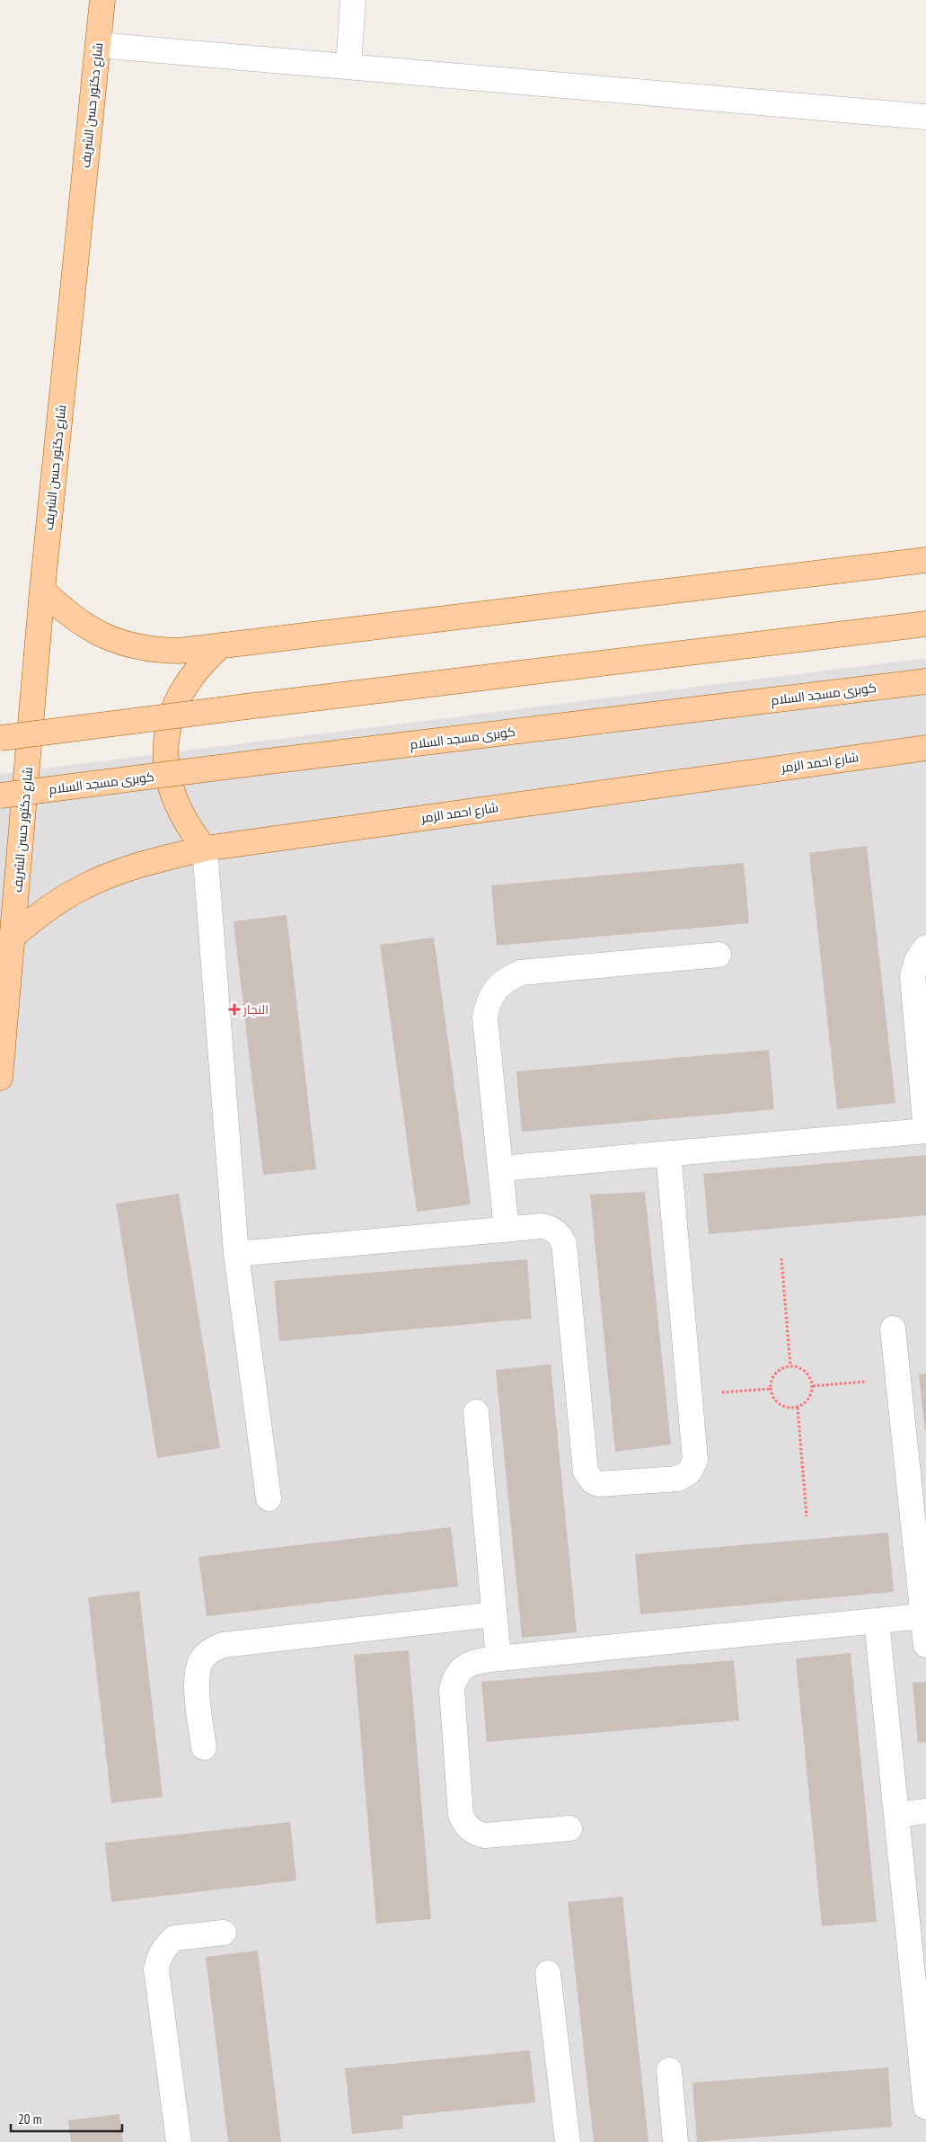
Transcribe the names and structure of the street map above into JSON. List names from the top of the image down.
{
  "streets": {
    "main road": ["شارع دكتور حسن الشريف", "كوبرى مسجد السلام", "شارع احمد الزمر"]
  },
  "crossings": [
    ["شارع دكتور حسن الشريف", "شارع احمد الزمر"]
  ],
  "places": {
    "health": ["النجار"]
  },
  "scale_bar": "20 m"
}
